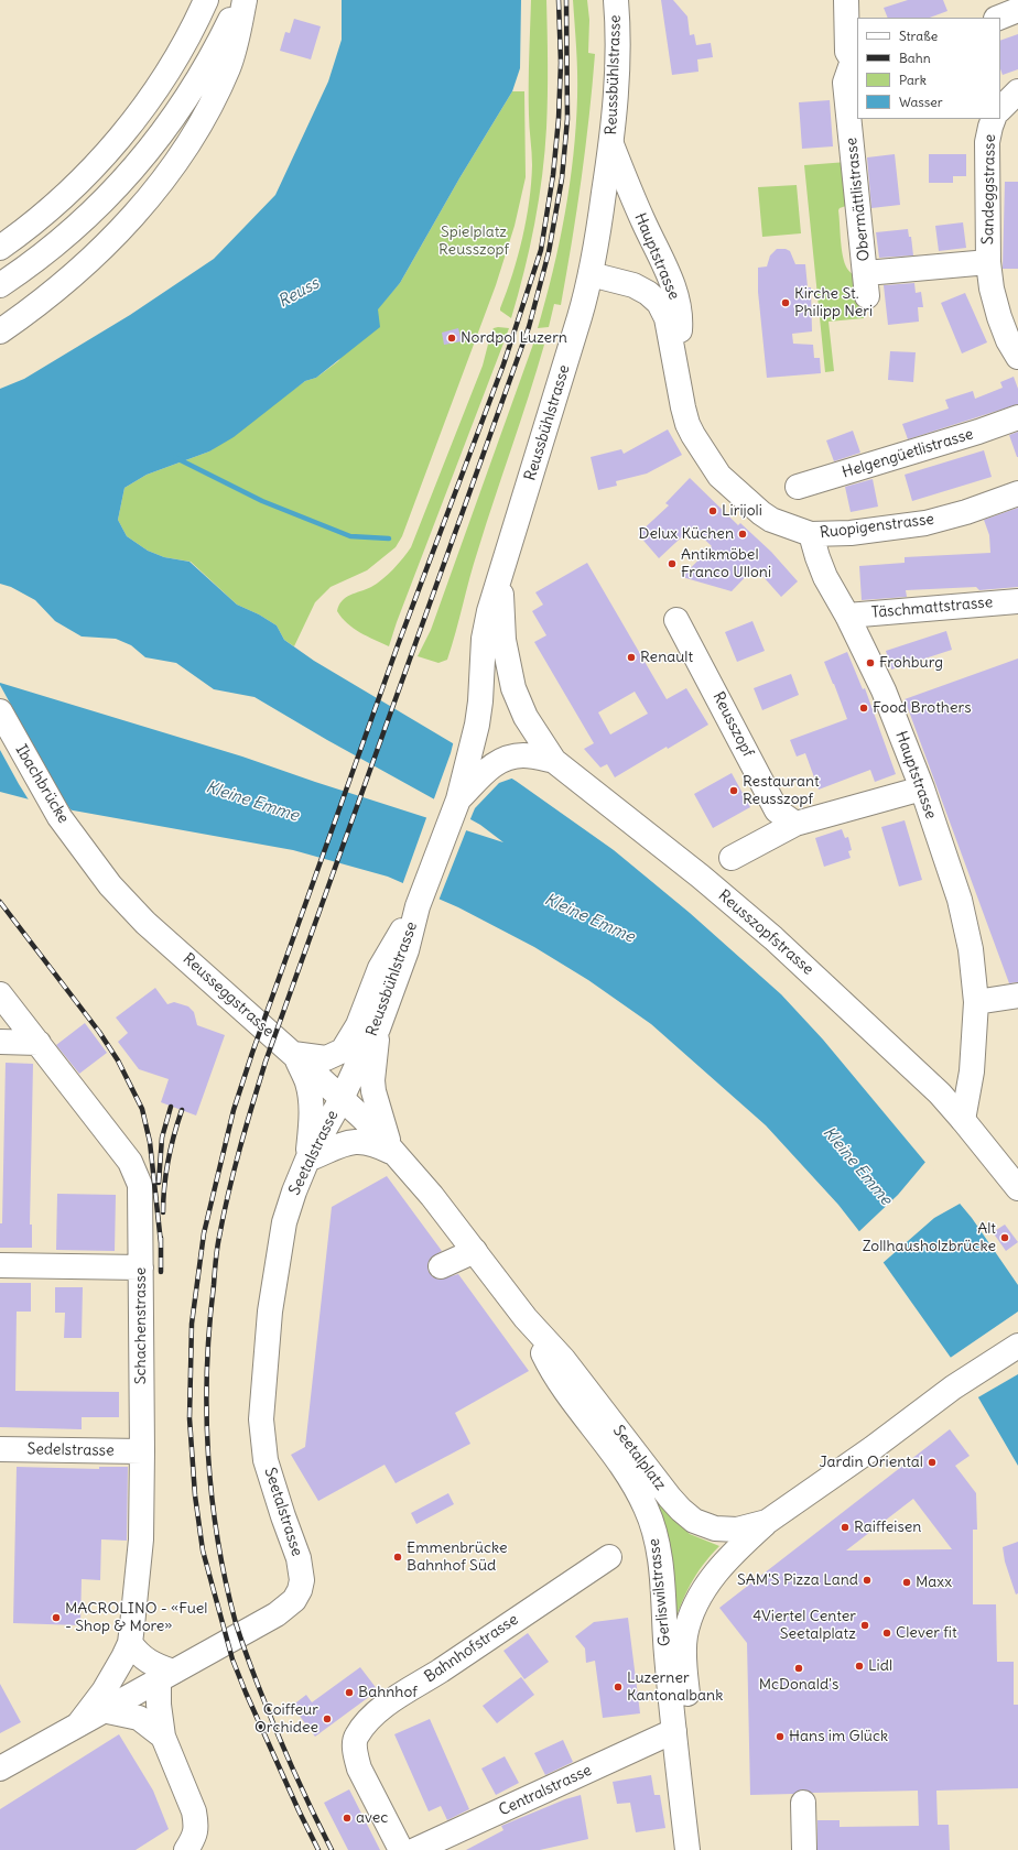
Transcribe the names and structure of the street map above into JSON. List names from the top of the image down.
{
  "streets": {
    "main road": [
      "Reussbühlstrasse",
      "Sandeggstrasse",
      "Obermättlistrasse",
      "Hauptstrasse",
      "Helgengüetlistrasse",
      "Ruopigenstrasse",
      "Täschmattstrasse",
      "Reusszopf",
      "Ibachbrücke",
      "Reusszopfstrasse",
      "Reusseggstrasse",
      "Seetalstrasse",
      "Schachenstrasse",
      "Sedelstrasse",
      "Seetalplatz",
      "Gerliswilstrasse",
      "Bahnhofstrasse",
      "Centralstrasse"
    ]
  },
  "crossings": [
    ["Reussbühlstrasse", "Hauptstrasse"],
    ["Reussbühlstrasse", "Reusszopfstrasse"],
    ["Reussbühlstrasse", "Reusseggstrasse"],
    ["Reussbühlstrasse", "Seetalstrasse"],
    ["Sandeggstrasse", "Obermättlistrasse"],
    ["Hauptstrasse", "Ruopigenstrasse"],
    ["Hauptstrasse", "Täschmattstrasse"],
    ["Hauptstrasse", "Reusszopfstrasse"],
    ["Ibachbrücke", "Reusseggstrasse"],
    ["Reusseggstrasse", "Seetalstrasse"],
    ["Reusseggstrasse", "Seetalplatz"],
    ["Seetalstrasse", "Schachenstrasse"],
    ["Schachenstrasse", "Sedelstrasse"],
    ["Seetalplatz", "Gerliswilstrasse"],
    ["Gerliswilstrasse", "Centralstrasse"]
  ],
  "water": ["Reuss", "Kleine Emme"],
  "parks": ["Spielplatz Reusszopf"],
  "places": [
    "Kirche St. Philipp Neri",
    "Nordpol Luzern",
    "Lirijoli",
    "Delux Küchen",
    "Antikmöbel Franco Ulloni",
    "Renault",
    "Frohburg",
    "Food Brothers",
    "Restaurant Reusszopf",
    "Alt Zollhausholzbrücke",
    "Jardin Oriental",
    "Raiffeisen",
    "Emmenbrücke Bahnhof Süd",
    "SAM'S Pizza Land",
    "Maxx",
    "MACROLINO - «Fuel - Shop & More»",
    "4Viertel Center Seetalplatz",
    "Clever fit",
    "Lidl",
    "McDonald's",
    "Luzerner Kantonalbank",
    "Bahnhof",
    "Coiffeur Orchidee",
    "Hans im Glück",
    "avec"
  ],
  "legend": [
    "Straße",
    "Bahn",
    "Park",
    "Wasser"
  ]
}
